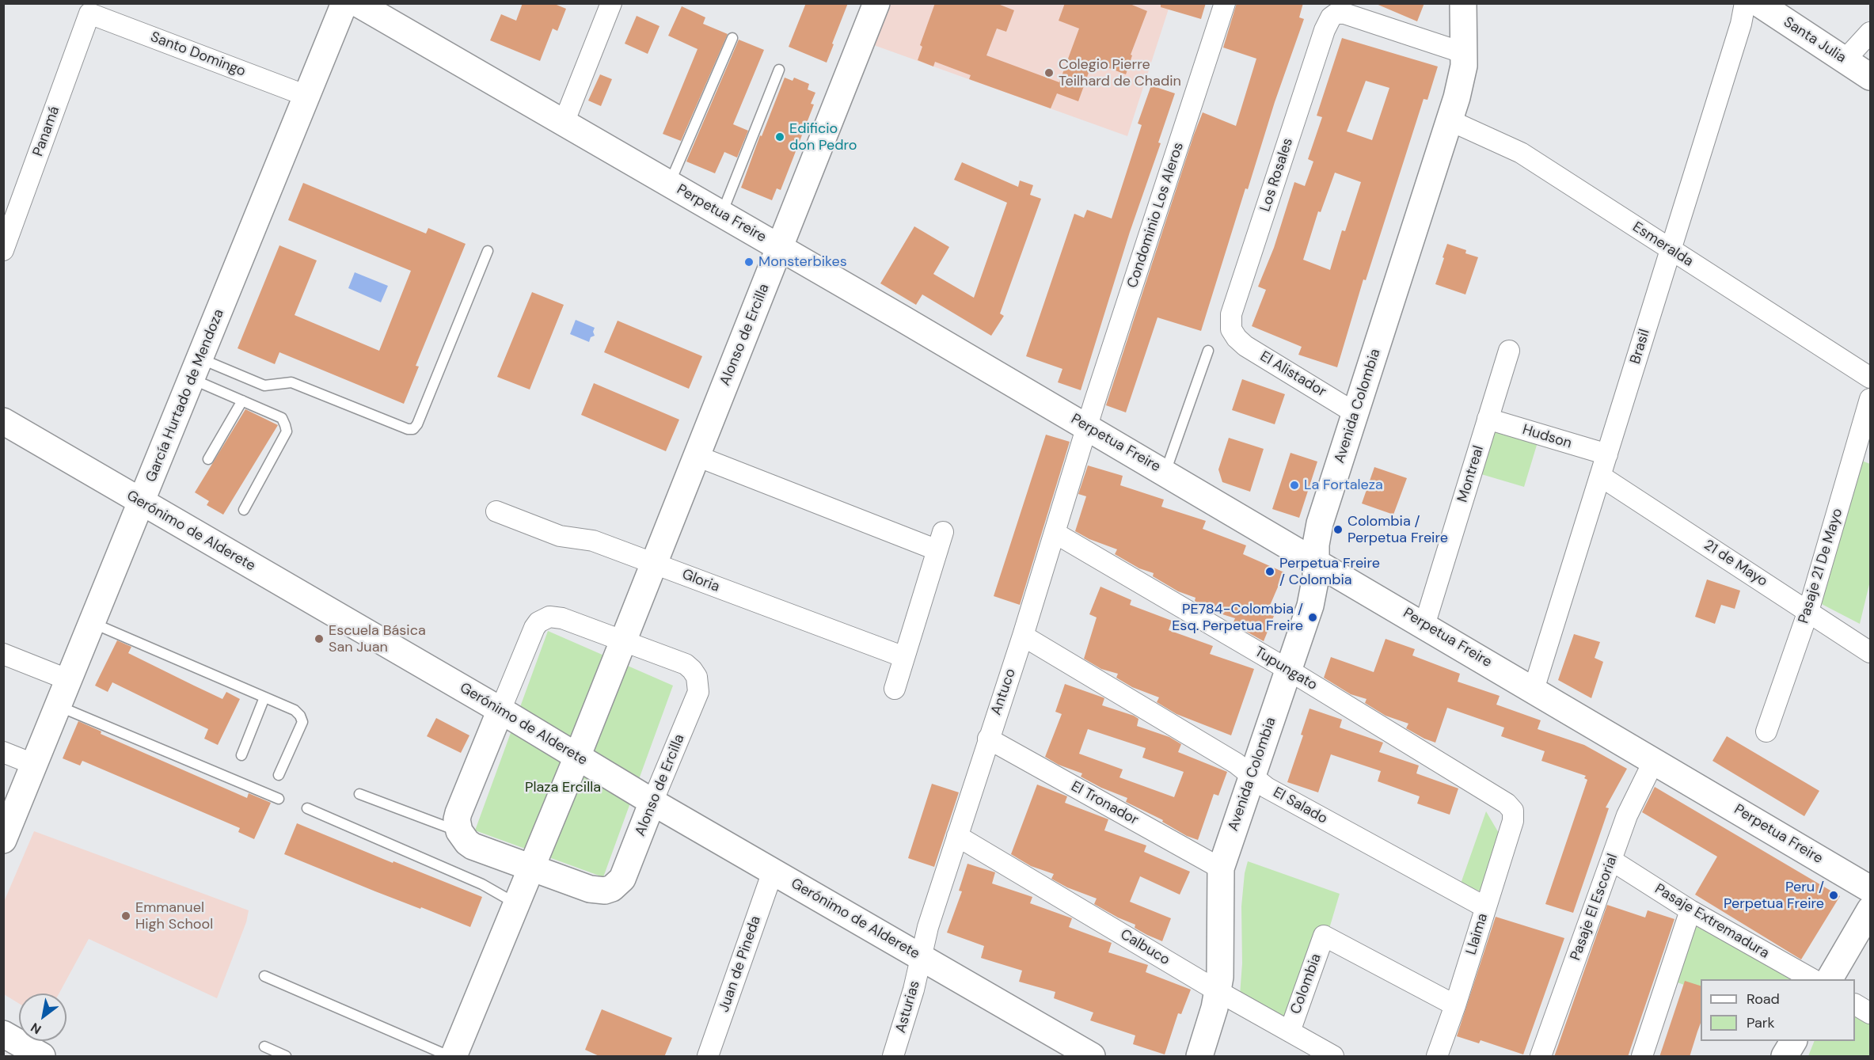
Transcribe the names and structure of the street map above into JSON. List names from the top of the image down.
{
  "streets": {
    "street": [
      "Santa Julia",
      "Santo Domingo",
      "Panamá",
      "Los Rosales",
      "Perpetua Freire",
      "Condominio Los Aleros",
      "Esmeralda",
      "Alonso de Ercilla",
      "Brasil",
      "El Alistador",
      "García Hurtado de Mendoza",
      "Avenida Colombia",
      "Hudson",
      "Montreal",
      "Gerónimo de Alderete",
      "21 de Mayo",
      "Pasaje 21 De Mayo",
      "Gloria",
      "Tupungato",
      "Antuco",
      "El Tronador",
      "El Salado",
      "Pasaje El Escorial",
      "Pasaje Extremadura",
      "Llaima",
      "Calbuco",
      "Juan de Pineda",
      "Colombia",
      "Asturias"
    ]
  },
  "crossings": [
    ["Santo Domingo", "Panamá"],
    ["Santo Domingo", "García Hurtado de Mendoza"],
    ["Los Rosales", "El Alistador"],
    ["Los Rosales", "Avenida Colombia"],
    ["Perpetua Freire", "Condominio Los Aleros"],
    ["Perpetua Freire", "Alonso de Ercilla"],
    ["Perpetua Freire", "Brasil"],
    ["Perpetua Freire", "Avenida Colombia"],
    ["Perpetua Freire", "Montreal"],
    ["Perpetua Freire", "Antuco"],
    ["Perpetua Freire", "Pasaje El Escorial"],
    ["Condominio Los Aleros", "Antuco"],
    ["Esmeralda", "Brasil"],
    ["Esmeralda", "Avenida Colombia"],
    ["Alonso de Ercilla", "Gerónimo de Alderete"],
    ["Alonso de Ercilla", "Gloria"],
    ["Brasil", "Hudson"],
    ["Brasil", "21 de Mayo"],
    ["El Alistador", "Avenida Colombia"],
    ["García Hurtado de Mendoza", "Gerónimo de Alderete"],
    ["Avenida Colombia", "Tupungato"],
    ["Avenida Colombia", "El Tronador"],
    ["Avenida Colombia", "El Salado"],
    ["Avenida Colombia", "Calbuco"],
    ["Hudson", "Montreal"],
    ["Gerónimo de Alderete", "Antuco"],
    ["Gerónimo de Alderete", "Juan de Pineda"],
    ["Gerónimo de Alderete", "Asturias"],
    ["21 de Mayo", "Pasaje 21 De Mayo"],
    ["Tupungato", "Antuco"],
    ["Tupungato", "Llaima"],
    ["Antuco", "El Tronador"],
    ["Antuco", "El Salado"],
    ["Antuco", "Calbuco"],
    ["Antuco", "Asturias"],
    ["El Salado", "Llaima"],
    ["Pasaje El Escorial", "Pasaje Extremadura"],
    ["Llaima", "Colombia"],
    ["Calbuco", "Colombia"]
  ],
  "parks": ["Plaza Ercilla"],
  "places": [
    "Colegio Pierre Teilhard de Chadin",
    "Edificio don Pedro",
    "Monsterbikes",
    "La Fortaleza",
    "Colombia / Perpetua Freire",
    "Perpetua Freire / Colombia",
    "PE784-Colombia / Esq. Perpetua Freire",
    "Escuela Básica San Juan",
    "Peru / Perpetua Freire",
    "Emmanuel High School"
  ],
  "legend": ["Road", "Park"],
  "north": "bottom left"
}
